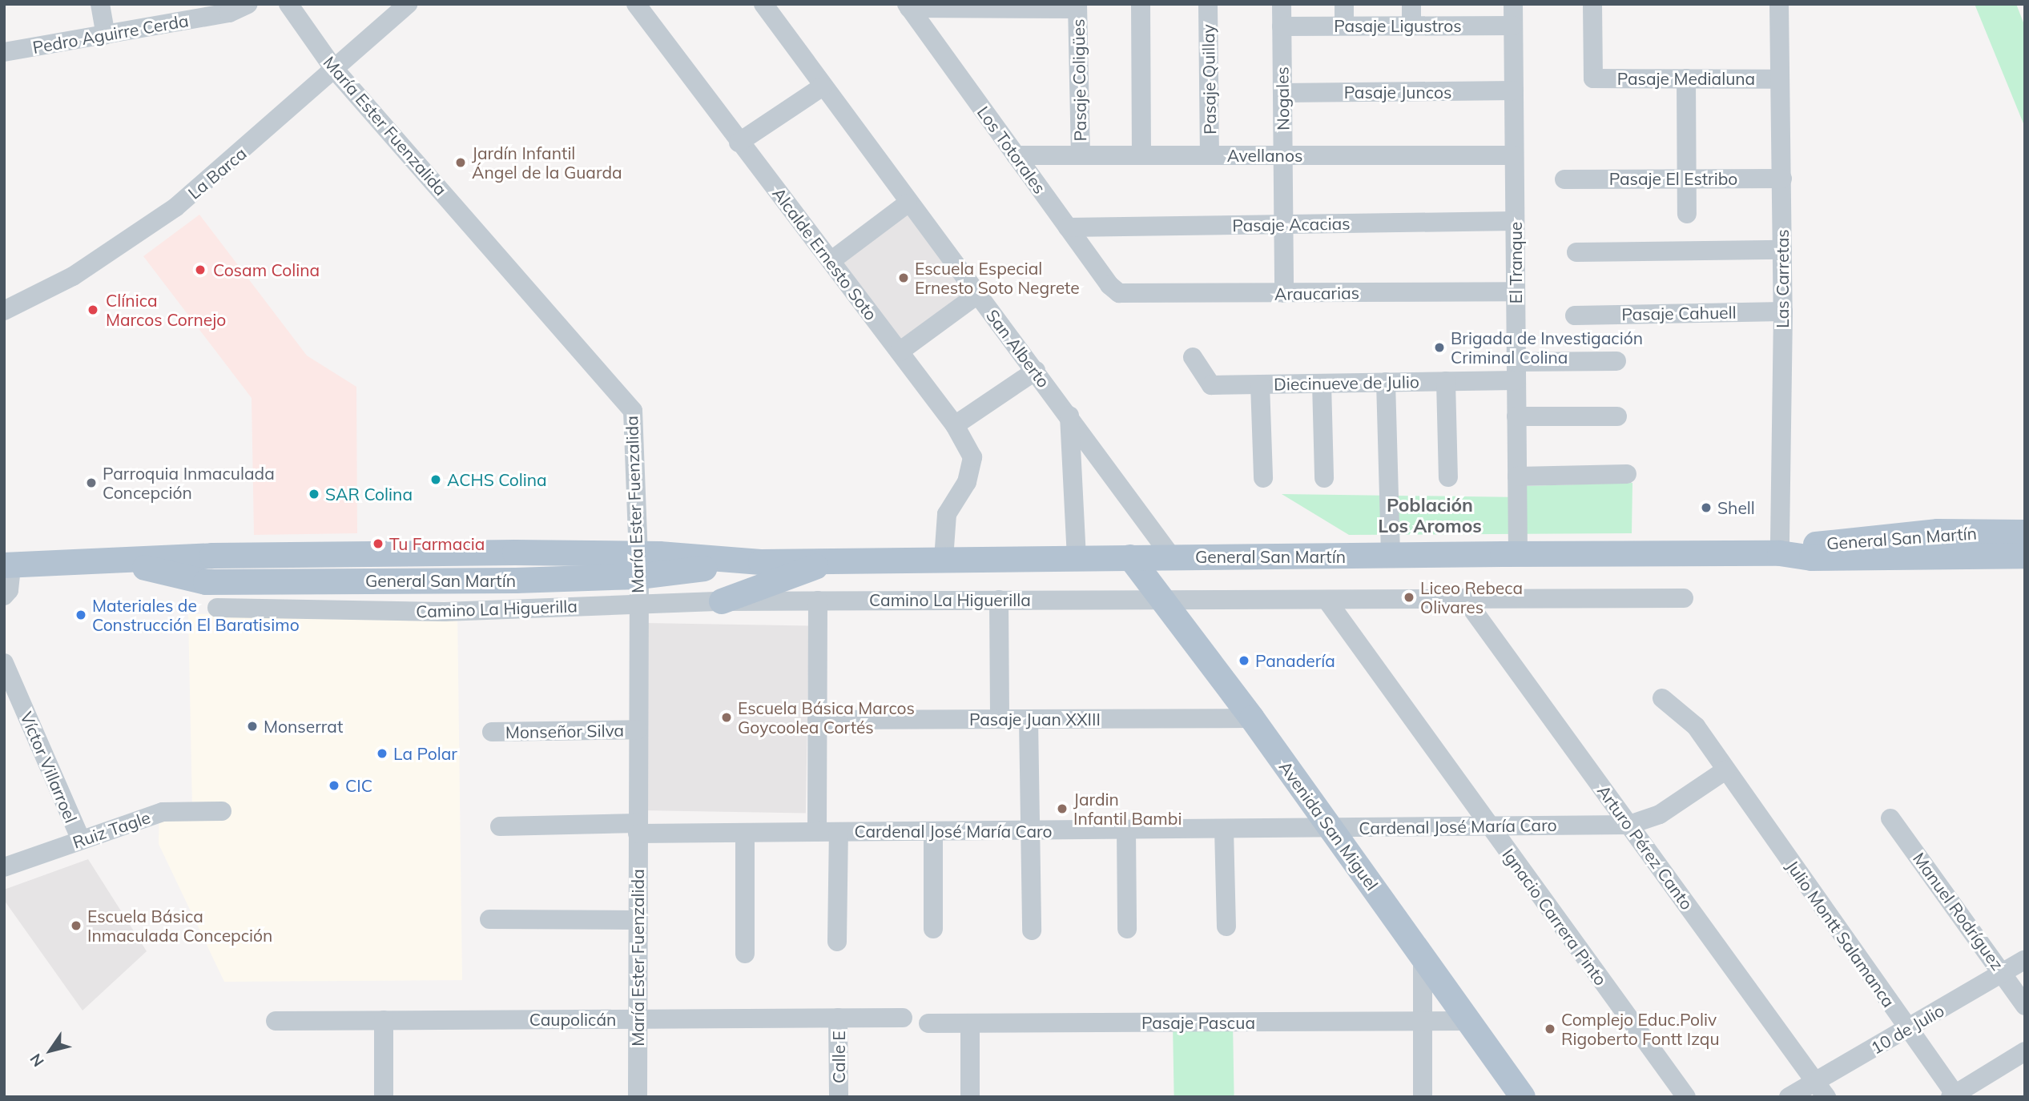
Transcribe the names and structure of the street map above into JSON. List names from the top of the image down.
{
  "streets": {
    "main road": ["General San Martín", "Avenida San Miguel"],
    "street": [
      "Pasaje Ligustros",
      "Pedro Aguirre Cerda",
      "Pasaje Medialuna",
      "Pasaje Quillay",
      "Pasaje Coligües",
      "Pasaje Juncos",
      "Nogales",
      "María Ester Fuenzalida",
      "Los Totorales",
      "Avellanos",
      "La Barca",
      "Pasaje El Estribo",
      "Pasaje Acacias",
      "Alcalde Ernesto Soto",
      "El Tranque",
      "Las Carretas",
      "Araucarias",
      "Pasaje Cahuell",
      "San Alberto",
      "Diecinueve de Julio",
      "Camino La Higuerilla",
      "Pasaje Juan XXIII",
      "Monseñor Silva",
      "Víctor Villarroel",
      "Cardenal José María Caro",
      "Ruiz Tagle",
      "Arturo Pérez Canto",
      "Manuel Rodríguez",
      "Ignacio Carrera Pinto",
      "Julio Montt Salamanca",
      "Caupolicán",
      "Pasaje Pascua",
      "10 de Julio",
      "Calle E"
    ]
  },
  "crossings": [
    ["Pasaje Ligustros", "Nogales"],
    ["Pasaje Ligustros", "El Tranque"],
    ["Pasaje Medialuna", "Las Carretas"],
    ["Pasaje Quillay", "Avellanos"],
    ["Pasaje Coligües", "Avellanos"],
    ["Pasaje Juncos", "Nogales"],
    ["Pasaje Juncos", "El Tranque"],
    ["Nogales", "Avellanos"],
    ["Nogales", "Pasaje Acacias"],
    ["Nogales", "Araucarias"],
    ["María Ester Fuenzalida", "La Barca"],
    ["María Ester Fuenzalida", "General San Martín"],
    ["María Ester Fuenzalida", "Camino La Higuerilla"],
    ["María Ester Fuenzalida", "Monseñor Silva"],
    ["María Ester Fuenzalida", "Cardenal José María Caro"],
    ["María Ester Fuenzalida", "Caupolicán"],
    ["Los Totorales", "Avellanos"],
    ["Los Totorales", "Pasaje Acacias"],
    ["Los Totorales", "Araucarias"],
    ["Avellanos", "El Tranque"],
    ["Pasaje El Estribo", "Las Carretas"],
    ["Pasaje Acacias", "El Tranque"],
    ["Alcalde Ernesto Soto", "General San Martín"],
    ["El Tranque", "Araucarias"],
    ["El Tranque", "Diecinueve de Julio"],
    ["El Tranque", "General San Martín"],
    ["Las Carretas", "Pasaje Cahuell"],
    ["Las Carretas", "General San Martín"],
    ["San Alberto", "General San Martín"],
    ["General San Martín", "Avenida San Miguel"],
    ["Camino La Higuerilla", "Avenida San Miguel"],
    ["Camino La Higuerilla", "Arturo Pérez Canto"],
    ["Camino La Higuerilla", "Ignacio Carrera Pinto"],
    ["Pasaje Juan XXIII", "Avenida San Miguel"],
    ["Víctor Villarroel", "Ruiz Tagle"],
    ["Avenida San Miguel", "Cardenal José María Caro"],
    ["Avenida San Miguel", "Pasaje Pascua"],
    ["Cardenal José María Caro", "Arturo Pérez Canto"],
    ["Cardenal José María Caro", "Ignacio Carrera Pinto"],
    ["Cardenal José María Caro", "Julio Montt Salamanca"],
    ["Arturo Pérez Canto", "10 de Julio"],
    ["Manuel Rodríguez", "10 de Julio"],
    ["Julio Montt Salamanca", "10 de Julio"],
    ["Caupolicán", "Calle E"]
  ],
  "districts": ["Población Los Aromos"],
  "places": [
    "Jardín Infantil Ángel de la Guarda",
    "Cosam Colina",
    "Escuela Especial Ernesto Soto Negrete",
    "Clínica Marcos Cornejo",
    "Brigada de Investigación Criminal Colina",
    "ACHS Colina",
    "Parroquia Inmaculada Concepción",
    "SAR Colina",
    "Shell",
    "Tu Farmacia",
    "Liceo Rebeca Olivares",
    "Materiales de Construcción El Baratisimo",
    "Panadería",
    "Escuela Básica Marcos Goycoolea Cortés",
    "Monserrat",
    "La Polar",
    "CIC",
    "Jardin Infantil Bambi",
    "Escuela Básica Inmaculada Concepción",
    "Complejo Educ.Poliv Rigoberto Fontt Izqu"
  ],
  "north": "bottom left"
}
